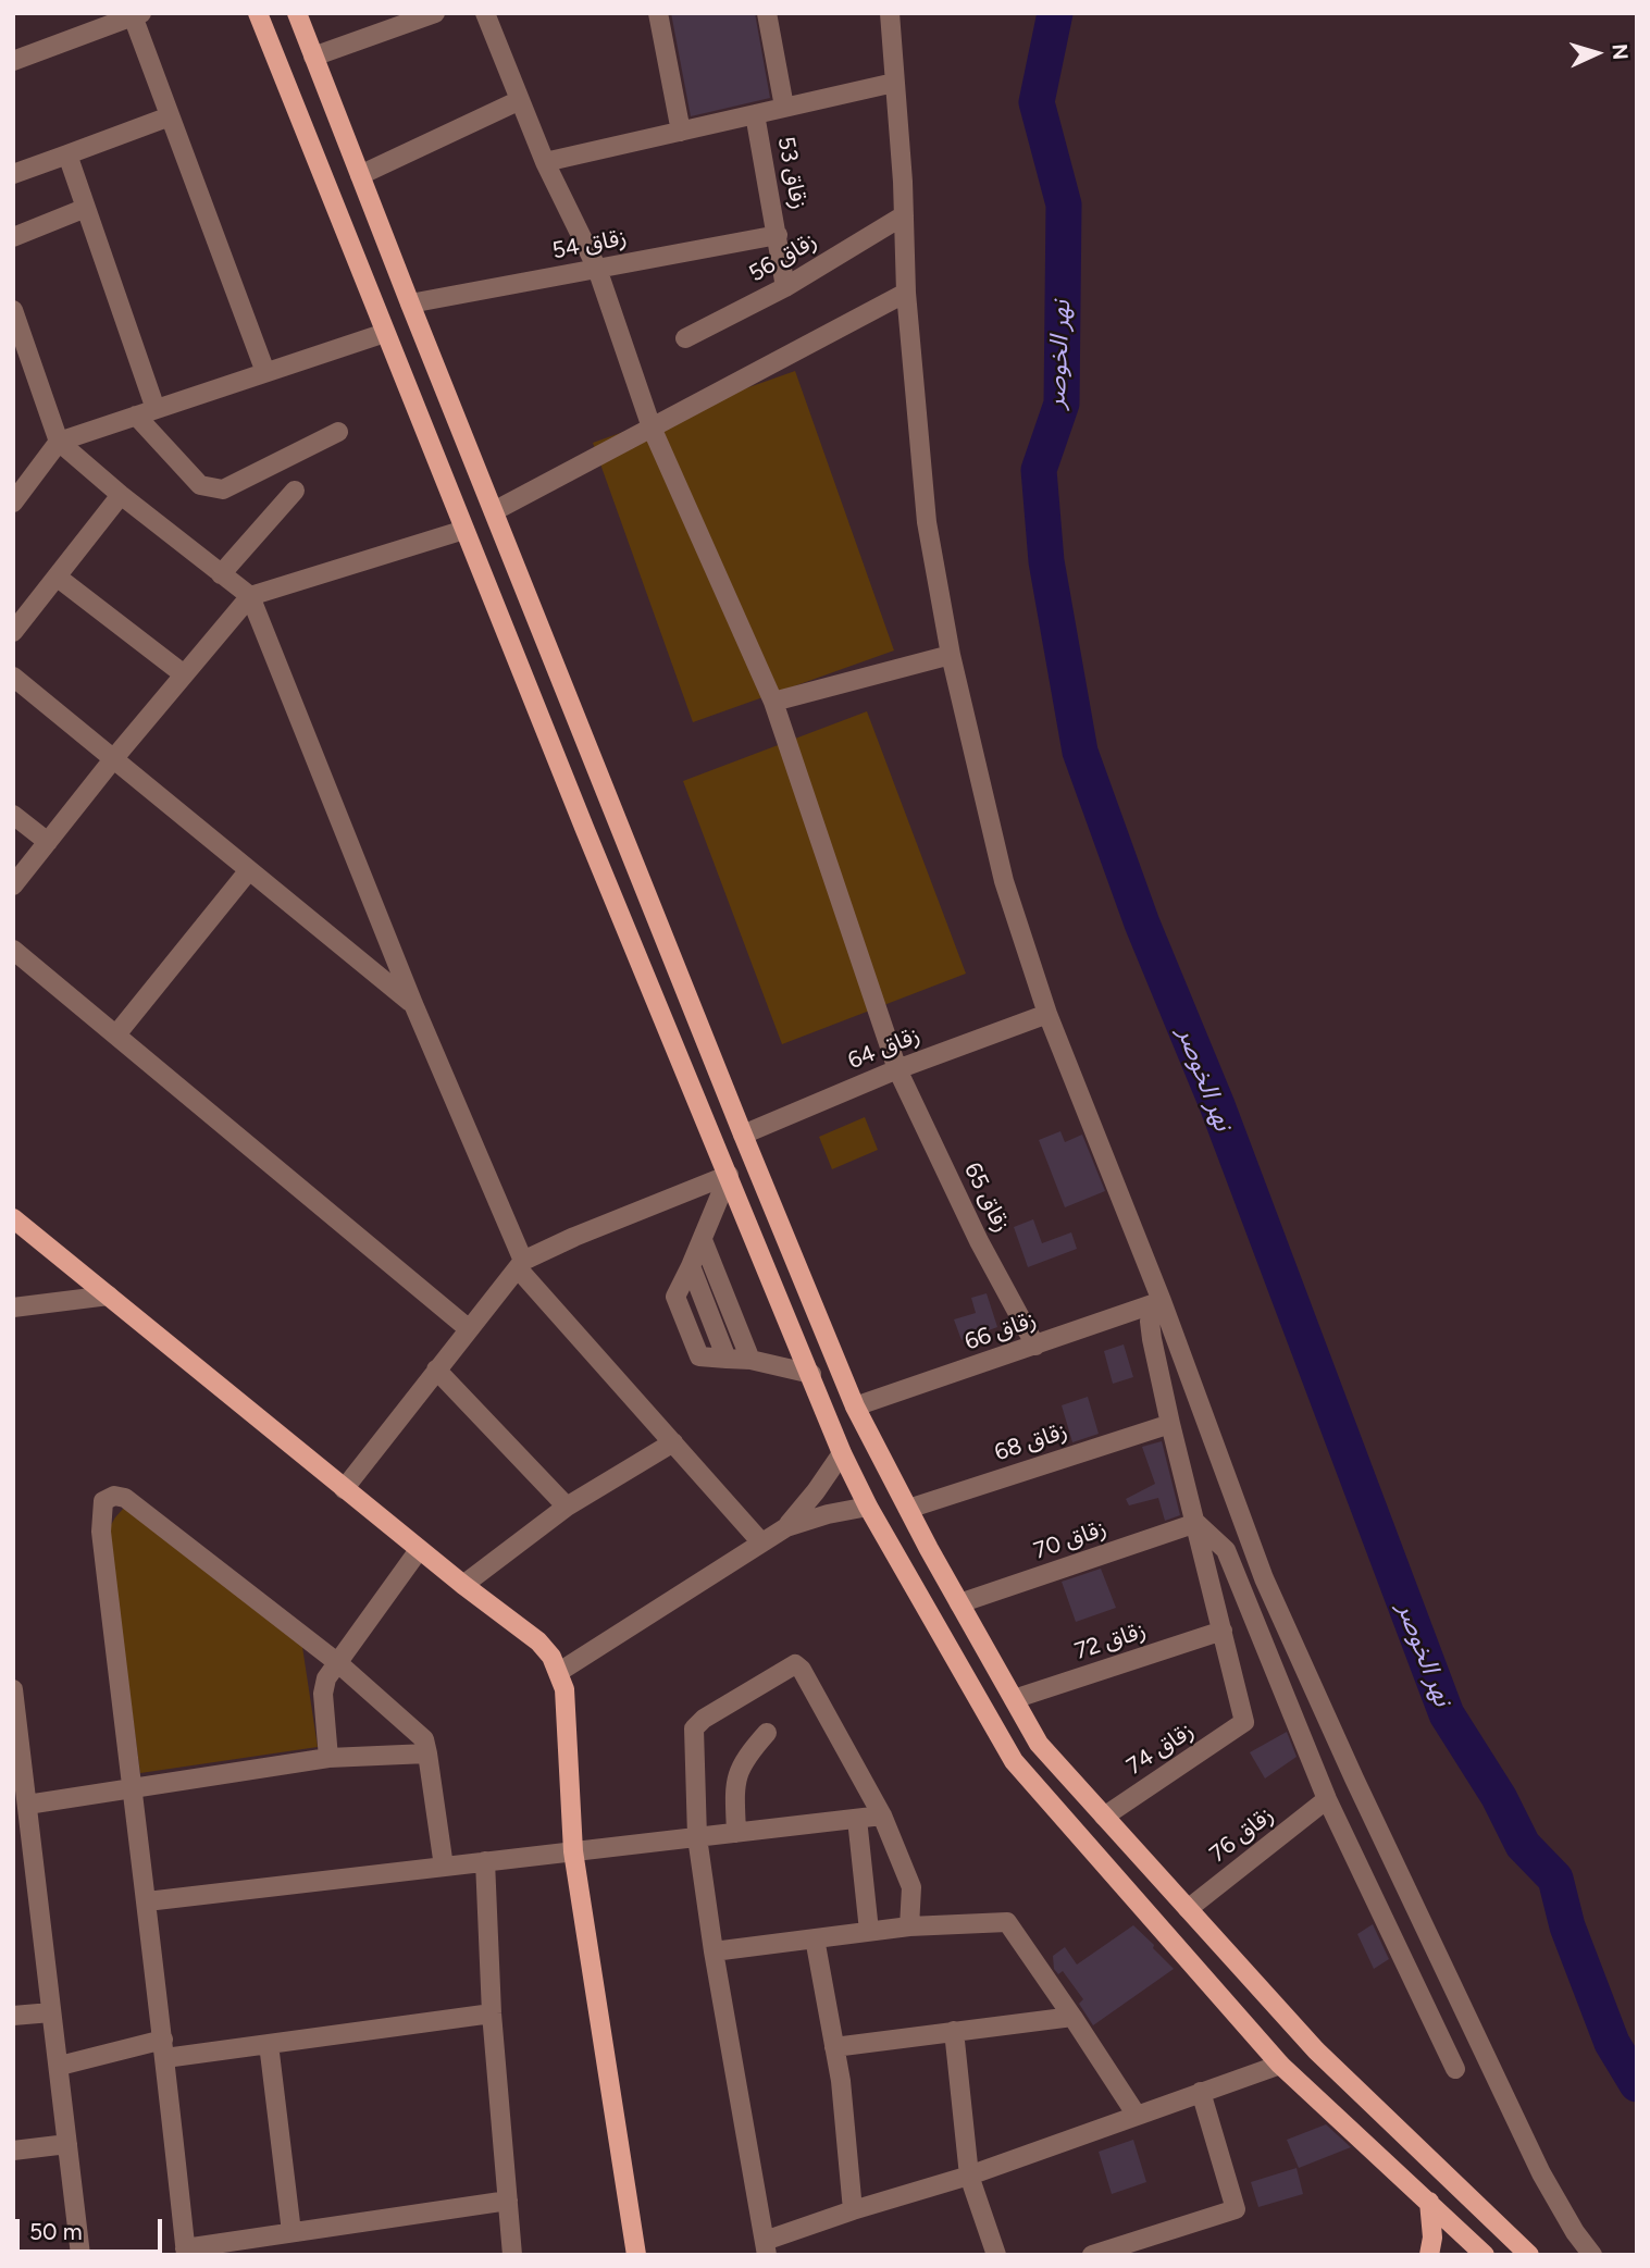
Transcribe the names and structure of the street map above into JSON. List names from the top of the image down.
{
  "streets": {
    "street": [
      "زقاق 53",
      "زقاق 54",
      "زقاق 56",
      "زقاق 64",
      "زقاق 65",
      "زقاق 66",
      "زقاق 68",
      "زقاق 70",
      "زقاق 72",
      "زقاق 74",
      "زقاق 76"
    ]
  },
  "crossings": [
    ["زقاق 53", "زقاق 54"],
    ["زقاق 53", "زقاق 56"],
    ["زقاق 54", "زقاق 65"],
    ["زقاق 64", "زقاق 65"],
    ["زقاق 65", "زقاق 66"],
    ["زقاق 72", "زقاق 74"]
  ],
  "water": ["نهر الخوصر"],
  "scale_bar": "50 m",
  "north": "right"
}
